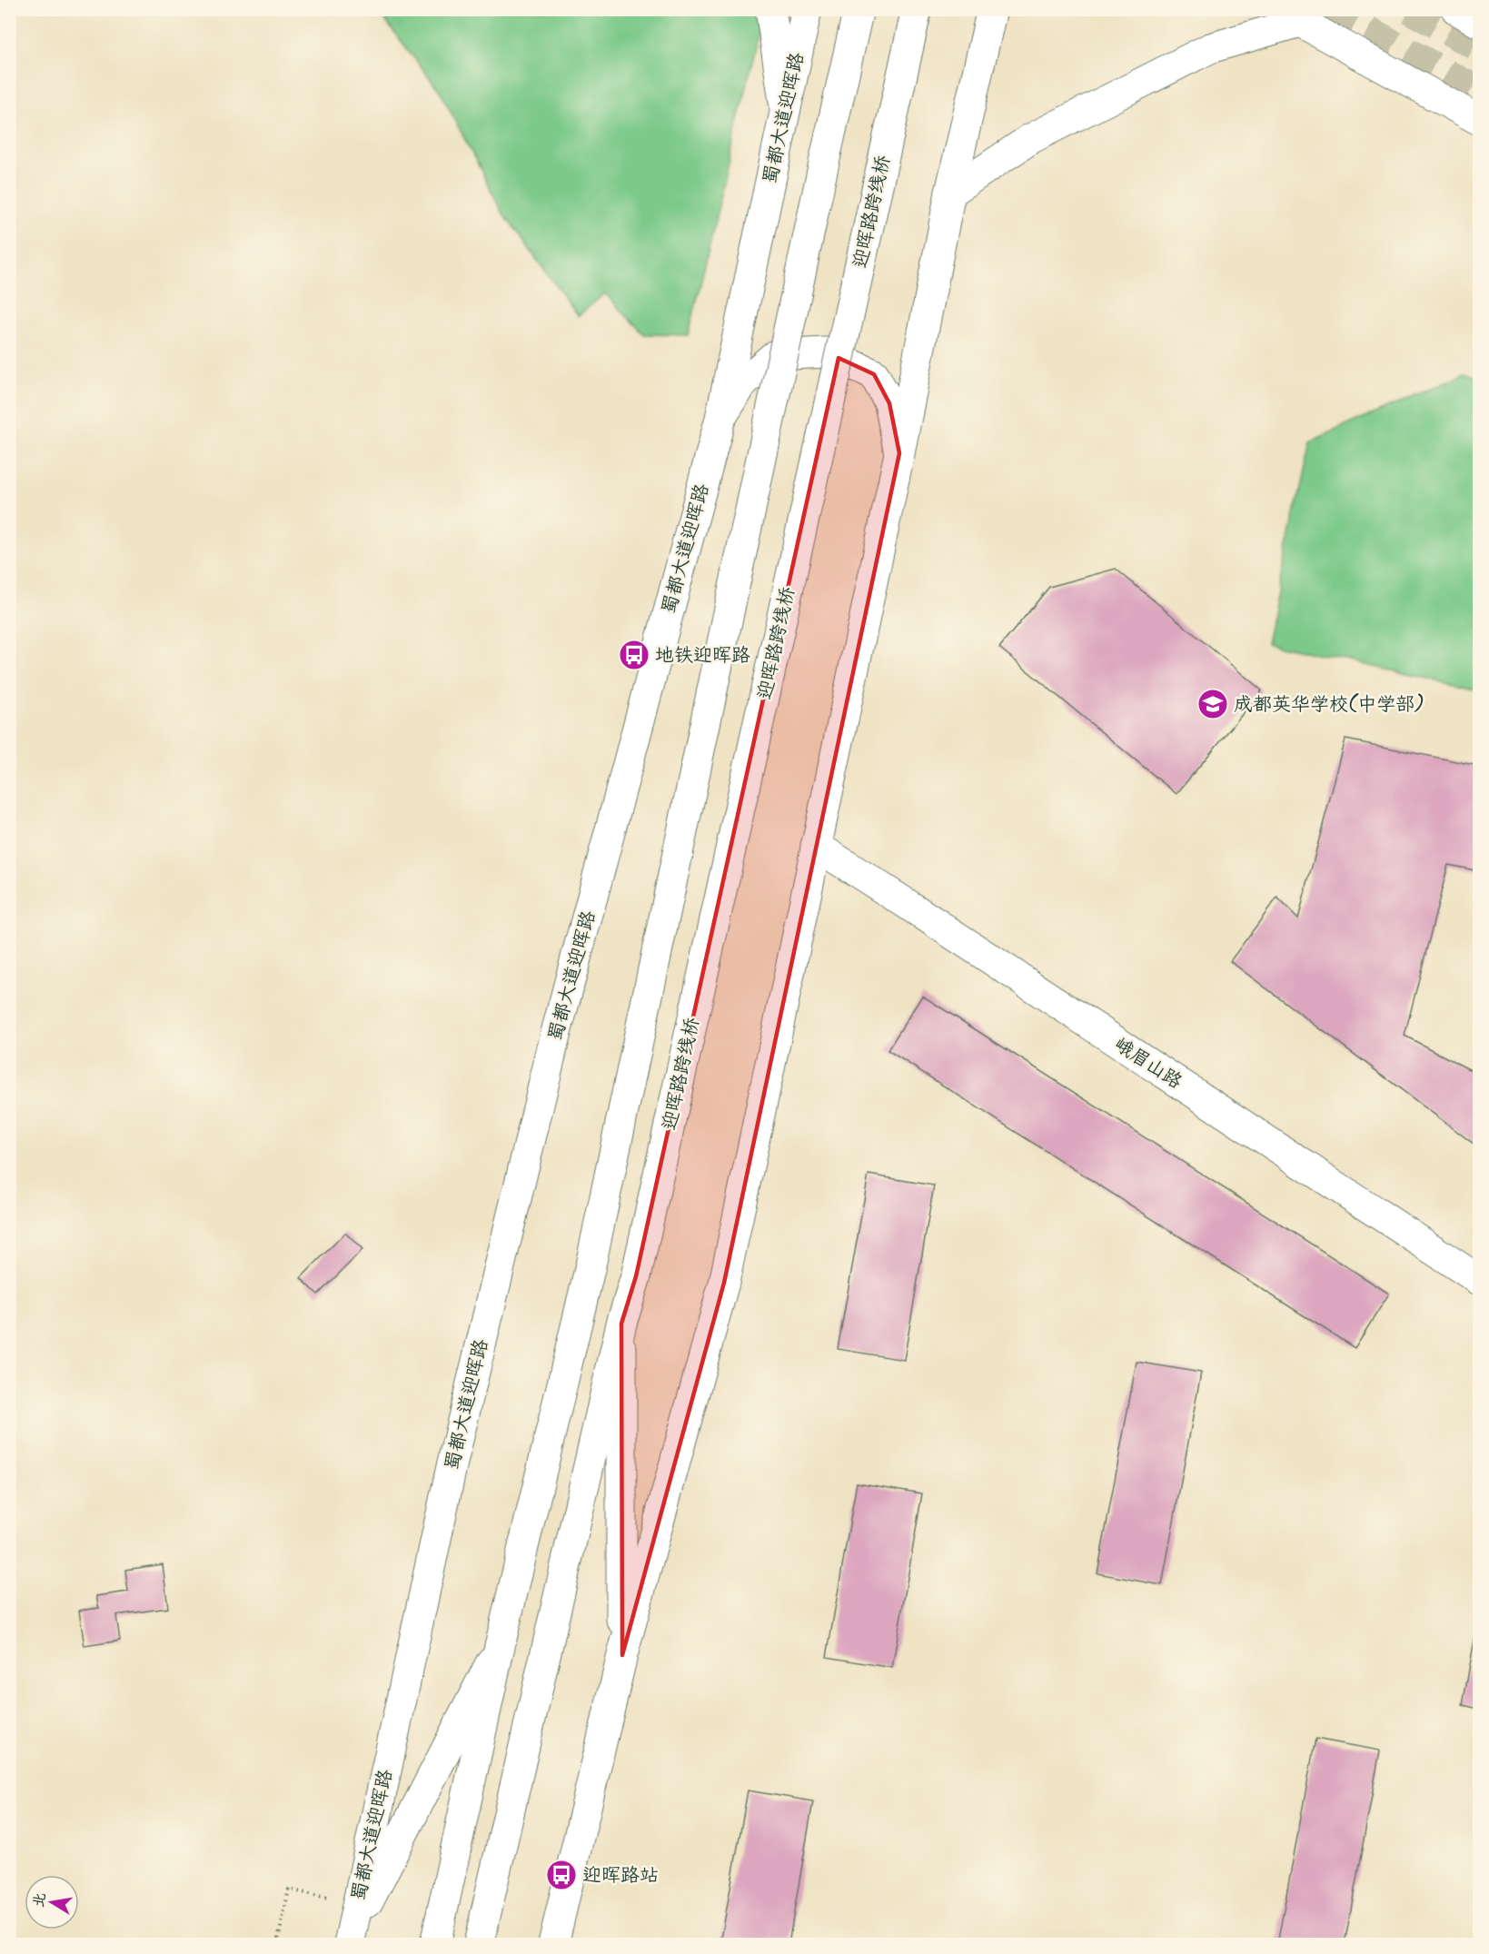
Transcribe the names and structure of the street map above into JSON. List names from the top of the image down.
{
  "streets": {
    "main road": ["蜀都大道迎晖路", "迎晖路跨线桥", "峨眉山路"]
  },
  "places": {
    "bus stop": ["地铁迎晖路", "迎晖路站"],
    "school or university": ["成都英华学校(中学部)"]
  },
  "north": "left"
}
